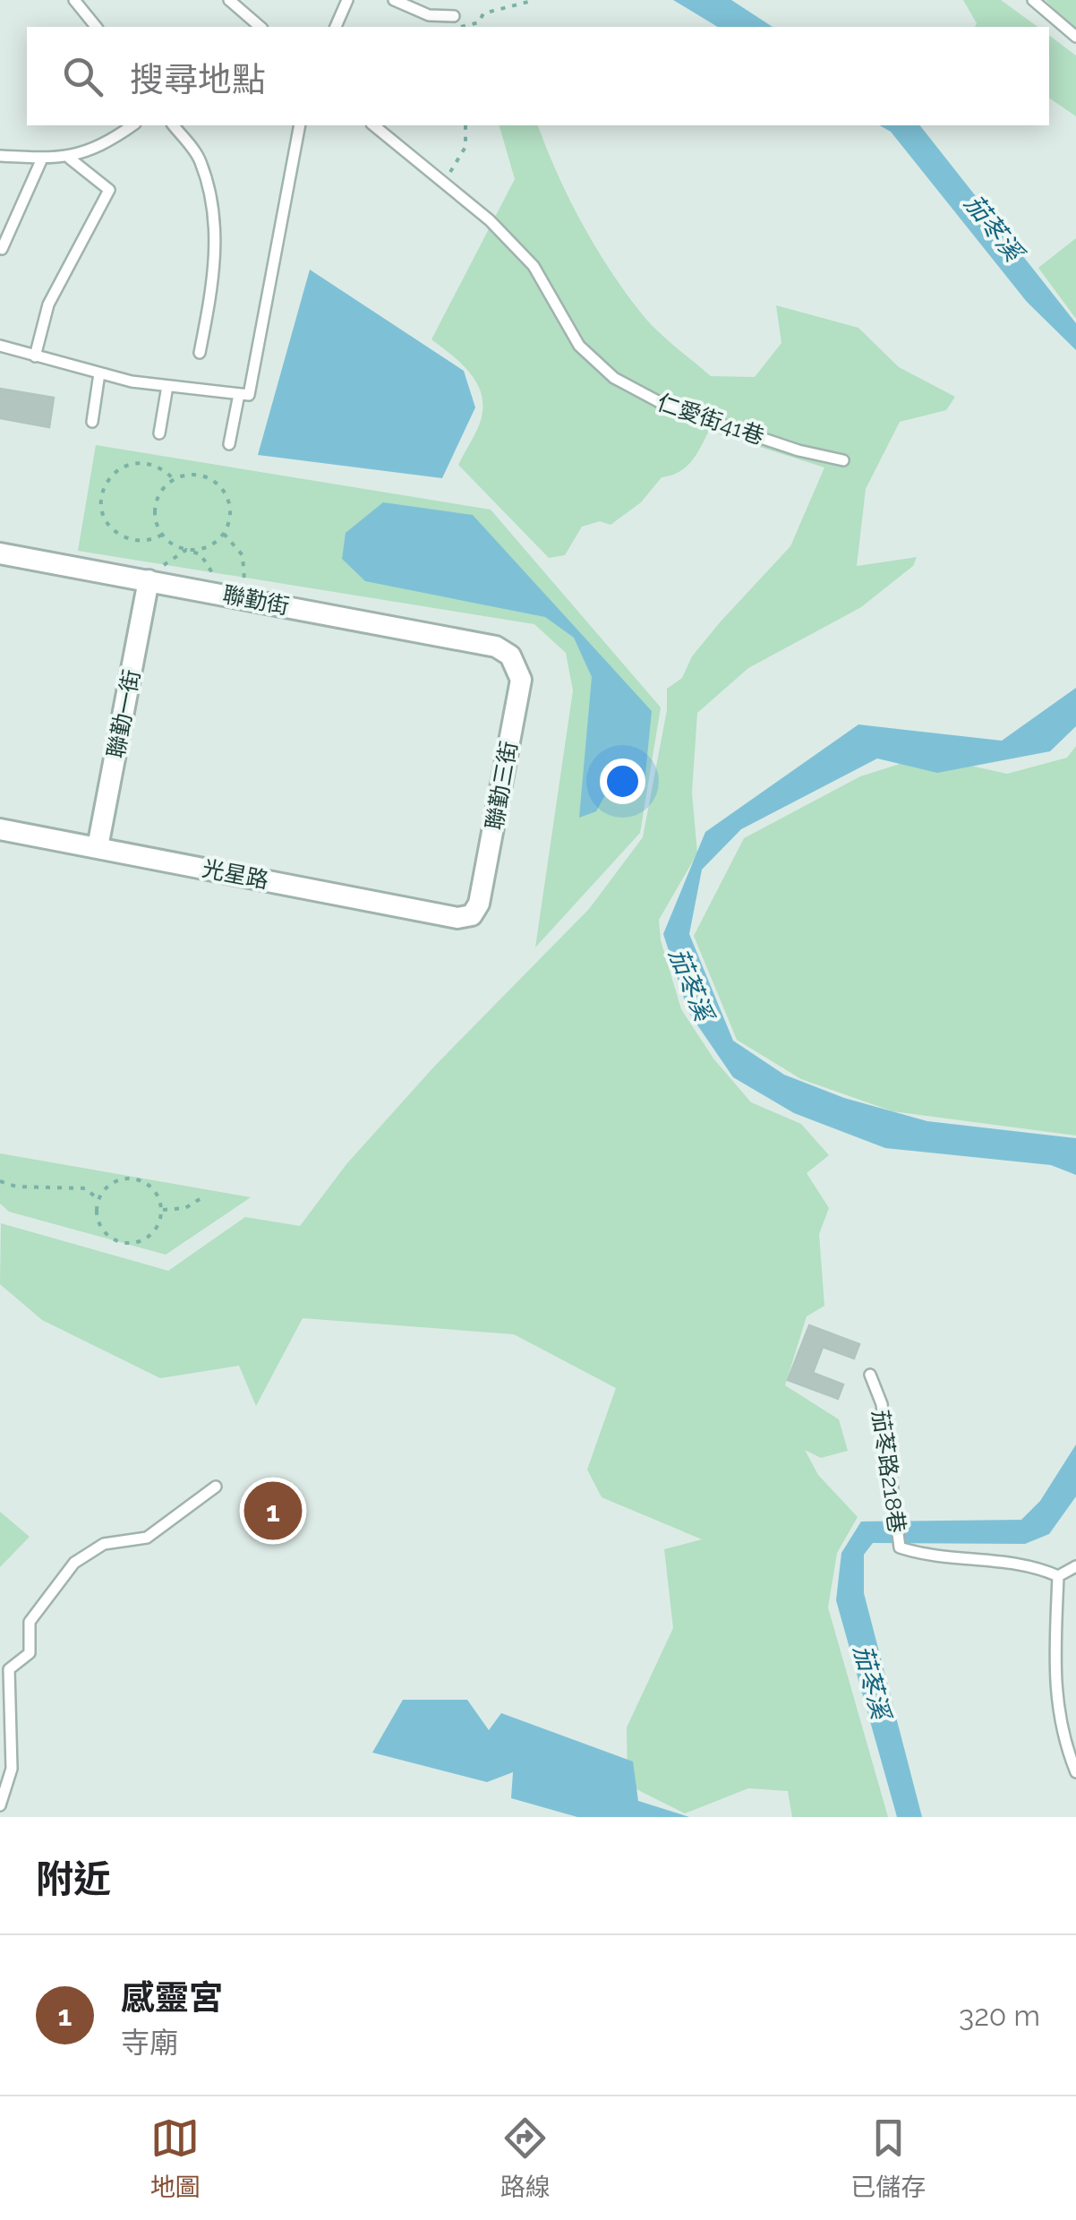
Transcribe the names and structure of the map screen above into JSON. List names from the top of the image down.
{
  "streets": {
    "street": [
      "聯勤街",
      "聯勤一街",
      "聯勤三街",
      "光星路"
    ],
    "lane": ["仁愛街41巷", "茄苳路218巷"]
  },
  "crossings": [
    ["聯勤街", "聯勤一街"],
    ["聯勤街", "聯勤三街"],
    ["聯勤一街", "光星路"],
    ["聯勤三街", "光星路"]
  ],
  "water": ["茄苳溪"],
  "page": {
    "search": "搜尋地點",
    "pins": "1",
    "heading": "附近",
    "list": [
      {
        "mark": "1",
        "name": "感靈宮",
        "note": "寺廟",
        "value": "320 m"
      }
    ],
    "nav": ["地圖", "路線", "已儲存"]
  }
}
